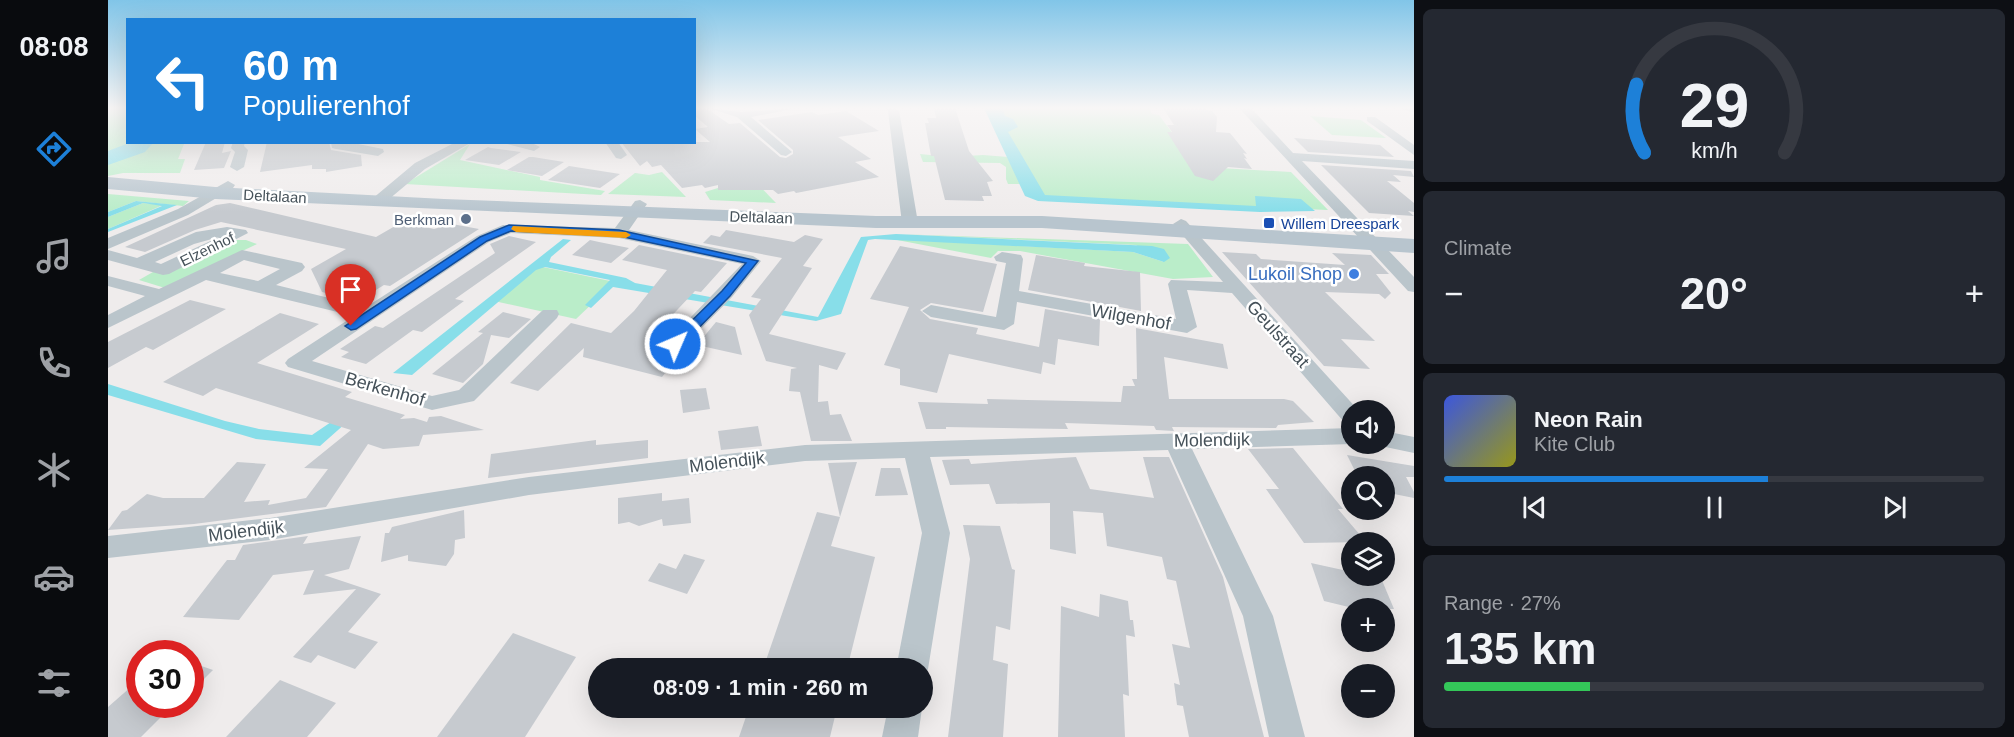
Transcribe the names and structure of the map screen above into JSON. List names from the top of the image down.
{
  "streets": {
    "street": [
      "Deltalaan",
      "Elzenhof",
      "Wilgenhof",
      "Geulstraat",
      "Berkenhof",
      "Molendijk"
    ]
  },
  "crossings": [
    ["Deltalaan", "Geulstraat"],
    ["Elzenhof", "Berkenhof"],
    ["Wilgenhof", "Geulstraat"]
  ],
  "places": {
    "other": ["Berkman", "Lukoil Shop"],
    "transit": ["Willem Dreespark"]
  },
  "page": {
    "tabs": "08:08",
    "turn": ["60 m", "Populierenhof"],
    "tile": [
      "Climate",
      ["Range · 27%", "135 km"]
    ],
    "heat": ["−", "20°", "+"],
    "song": ["Neon Rain", "Kite Club"],
    "map_buttons": ["+", "−"],
    "limit": "30",
    "trip": "08:09 · 1 min · 260 m",
    "gauge": ["29", "km/h"]
  }
}
